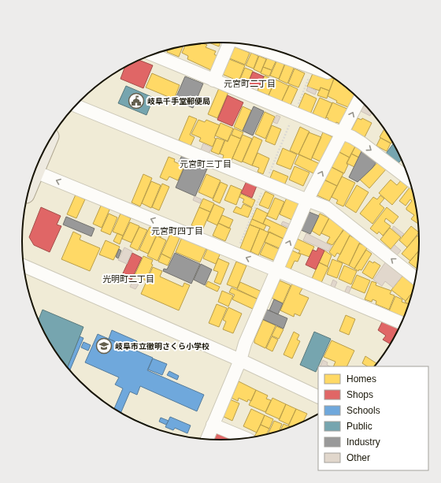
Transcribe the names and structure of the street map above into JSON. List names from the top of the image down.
{
  "districts": [
    "元宮町二丁目",
    "元宮町三丁目",
    "元宮町四丁目",
    "光明町二丁目"
  ],
  "places": {
    "public building": ["岐阜千手堂郵便局"],
    "school or university": ["岐阜市立徹明さくら小学校"]
  },
  "legend": [
    "Homes",
    "Shops",
    "Schools",
    "Public",
    "Industry",
    "Other"
  ]
}
